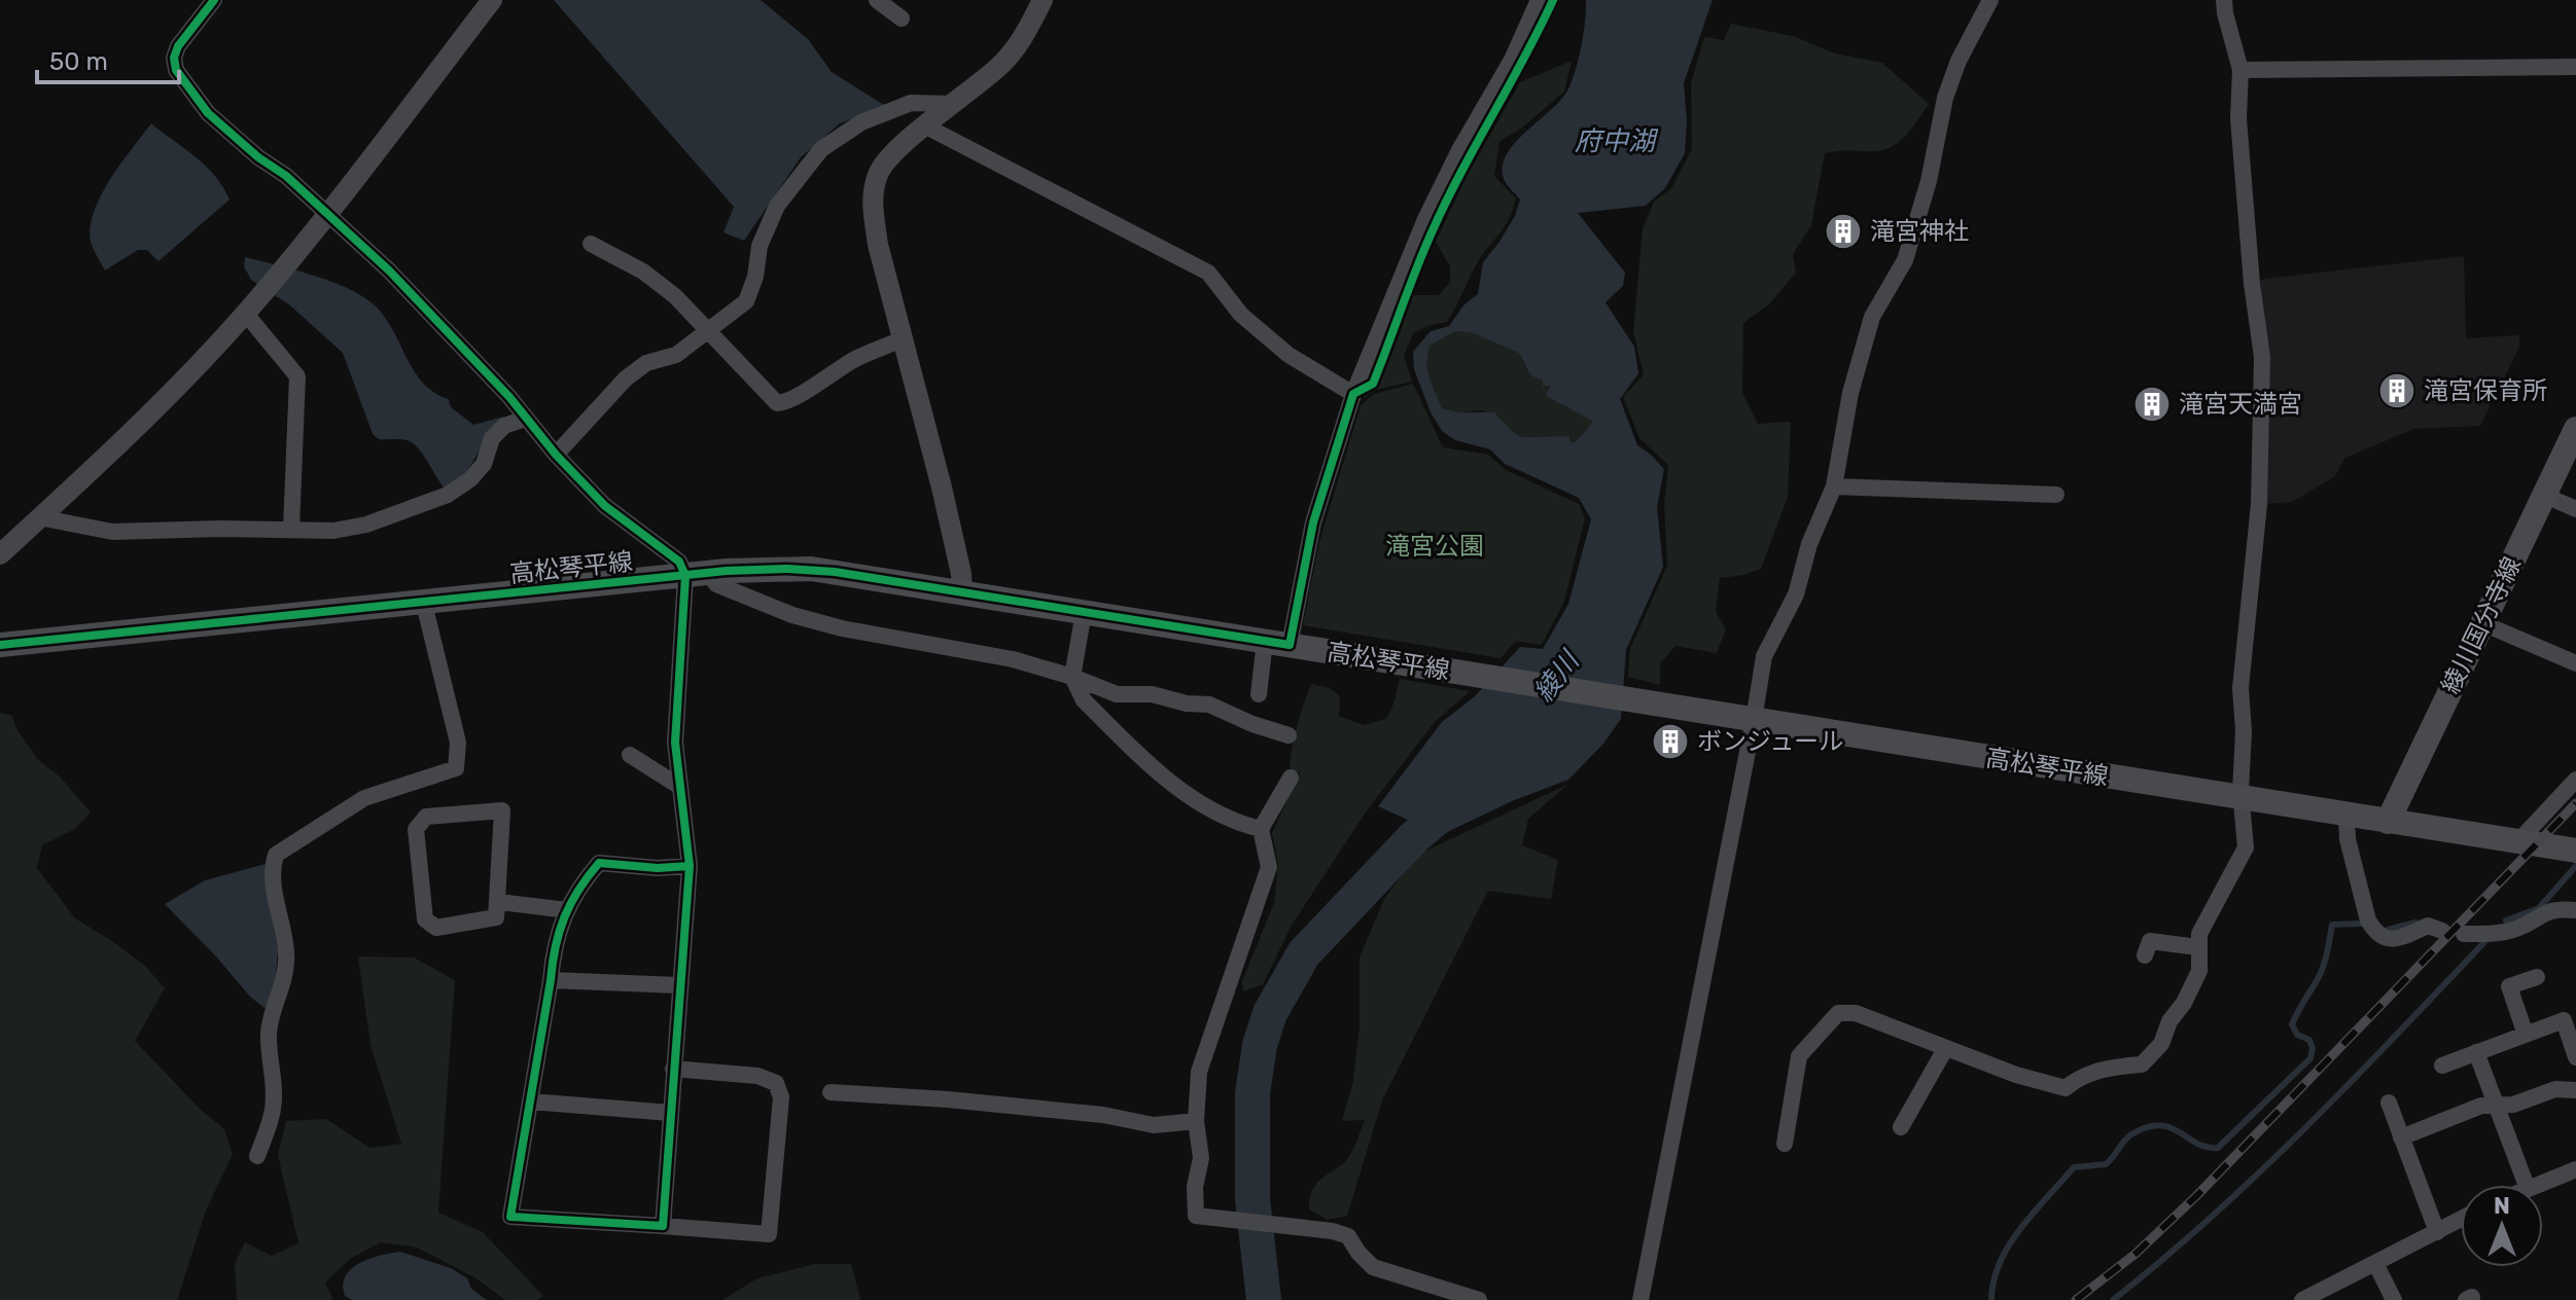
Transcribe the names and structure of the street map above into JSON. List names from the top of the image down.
{
  "streets": {
    "main road": ["高松琴平線", "綾川国分寺線"]
  },
  "crossings": [
    ["高松琴平線", "綾川国分寺線"]
  ],
  "water": ["府中湖", "綾川"],
  "parks": ["滝宮公園"],
  "places": {
    "building": [
      "滝宮神社",
      "滝宮保育所",
      "滝宮天満宮",
      "ボンジュール"
    ]
  },
  "scale_bar": "50 m",
  "north": "top"
}
